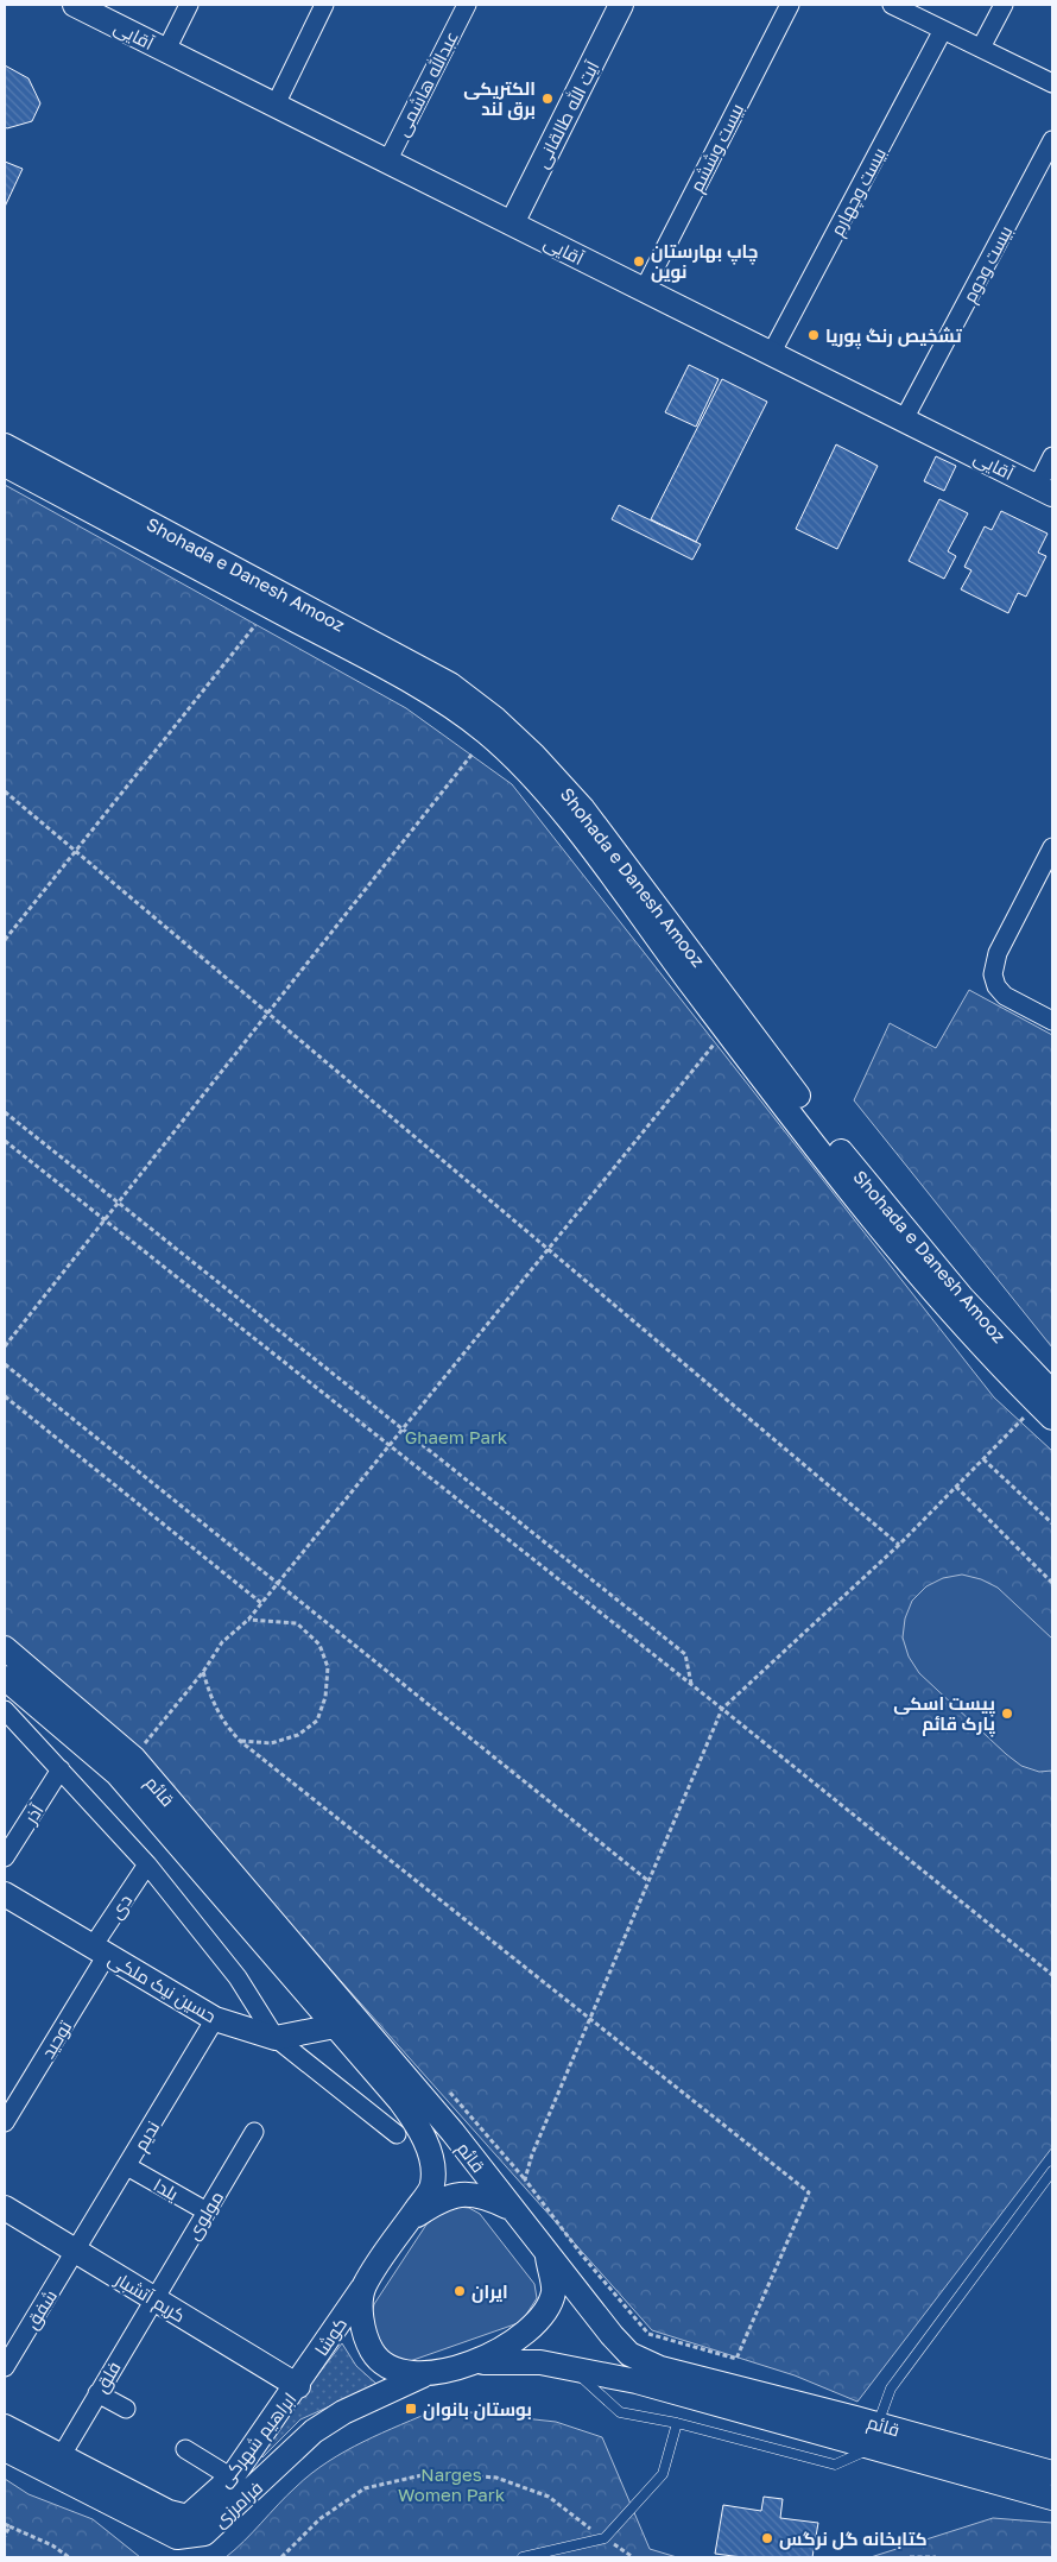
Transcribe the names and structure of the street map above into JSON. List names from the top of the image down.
{
  "streets": {
    "main road": [
      "آقایی",
      "آیت الله طالقانی",
      "Shohada e Danesh Amooz",
      "قائم",
      "حسین نیک ملکی",
      "کریم آتشبار",
      "کوشا",
      "ابراهیم شهرکی",
      "فرامرزی"
    ],
    "street": [
      "عبدالله هاشمی",
      "بیست وششم",
      "بیست وچهارم",
      "بیست ودوم",
      "آذر",
      "دی",
      "توحید",
      "ندیم",
      "یلدا",
      "مولوی",
      "شفق",
      "فلق"
    ]
  },
  "crossings": [
    ["آقایی", "عبدالله هاشمی"],
    ["آقایی", "آیت الله طالقانی"],
    ["آقایی", "بیست وششم"],
    ["آقایی", "بیست وچهارم"],
    ["آقایی", "بیست ودوم"],
    ["قائم", "حسین نیک ملکی"],
    ["قائم", "کوشا"],
    ["قائم", "فرامرزی"],
    ["دی", "حسین نیک ملکی"],
    ["دی", "توحید"],
    ["حسین نیک ملکی", "توحید"],
    ["حسین نیک ملکی", "ندیم"],
    ["ندیم", "یلدا"],
    ["ندیم", "کریم آتشبار"],
    ["ندیم", "شفق"],
    ["یلدا", "مولوی"],
    ["مولوی", "کریم آتشبار"],
    ["مولوی", "فلق"],
    ["کریم آتشبار", "شفق"],
    ["کریم آتشبار", "کوشا"],
    ["کریم آتشبار", "فلق"],
    ["کریم آتشبار", "ابراهیم شهرکی"],
    ["کوشا", "ابراهیم شهرکی"],
    ["کوشا", "فرامرزی"],
    ["فلق", "فرامرزی"],
    ["ابراهیم شهرکی", "فرامرزی"]
  ],
  "parks": ["Ghaem Park", "Narges Women Park"],
  "places": {
    "other": [
      "الکتریکی برق لند",
      "چاپ بهارستان نوين",
      "تشخیص رنگ پوریا",
      "پیست اسکی پارک قائم",
      "ایران",
      "کتابخانه گل نرگس"
    ],
    "transit": ["بوستان بانوان"]
  }
}
